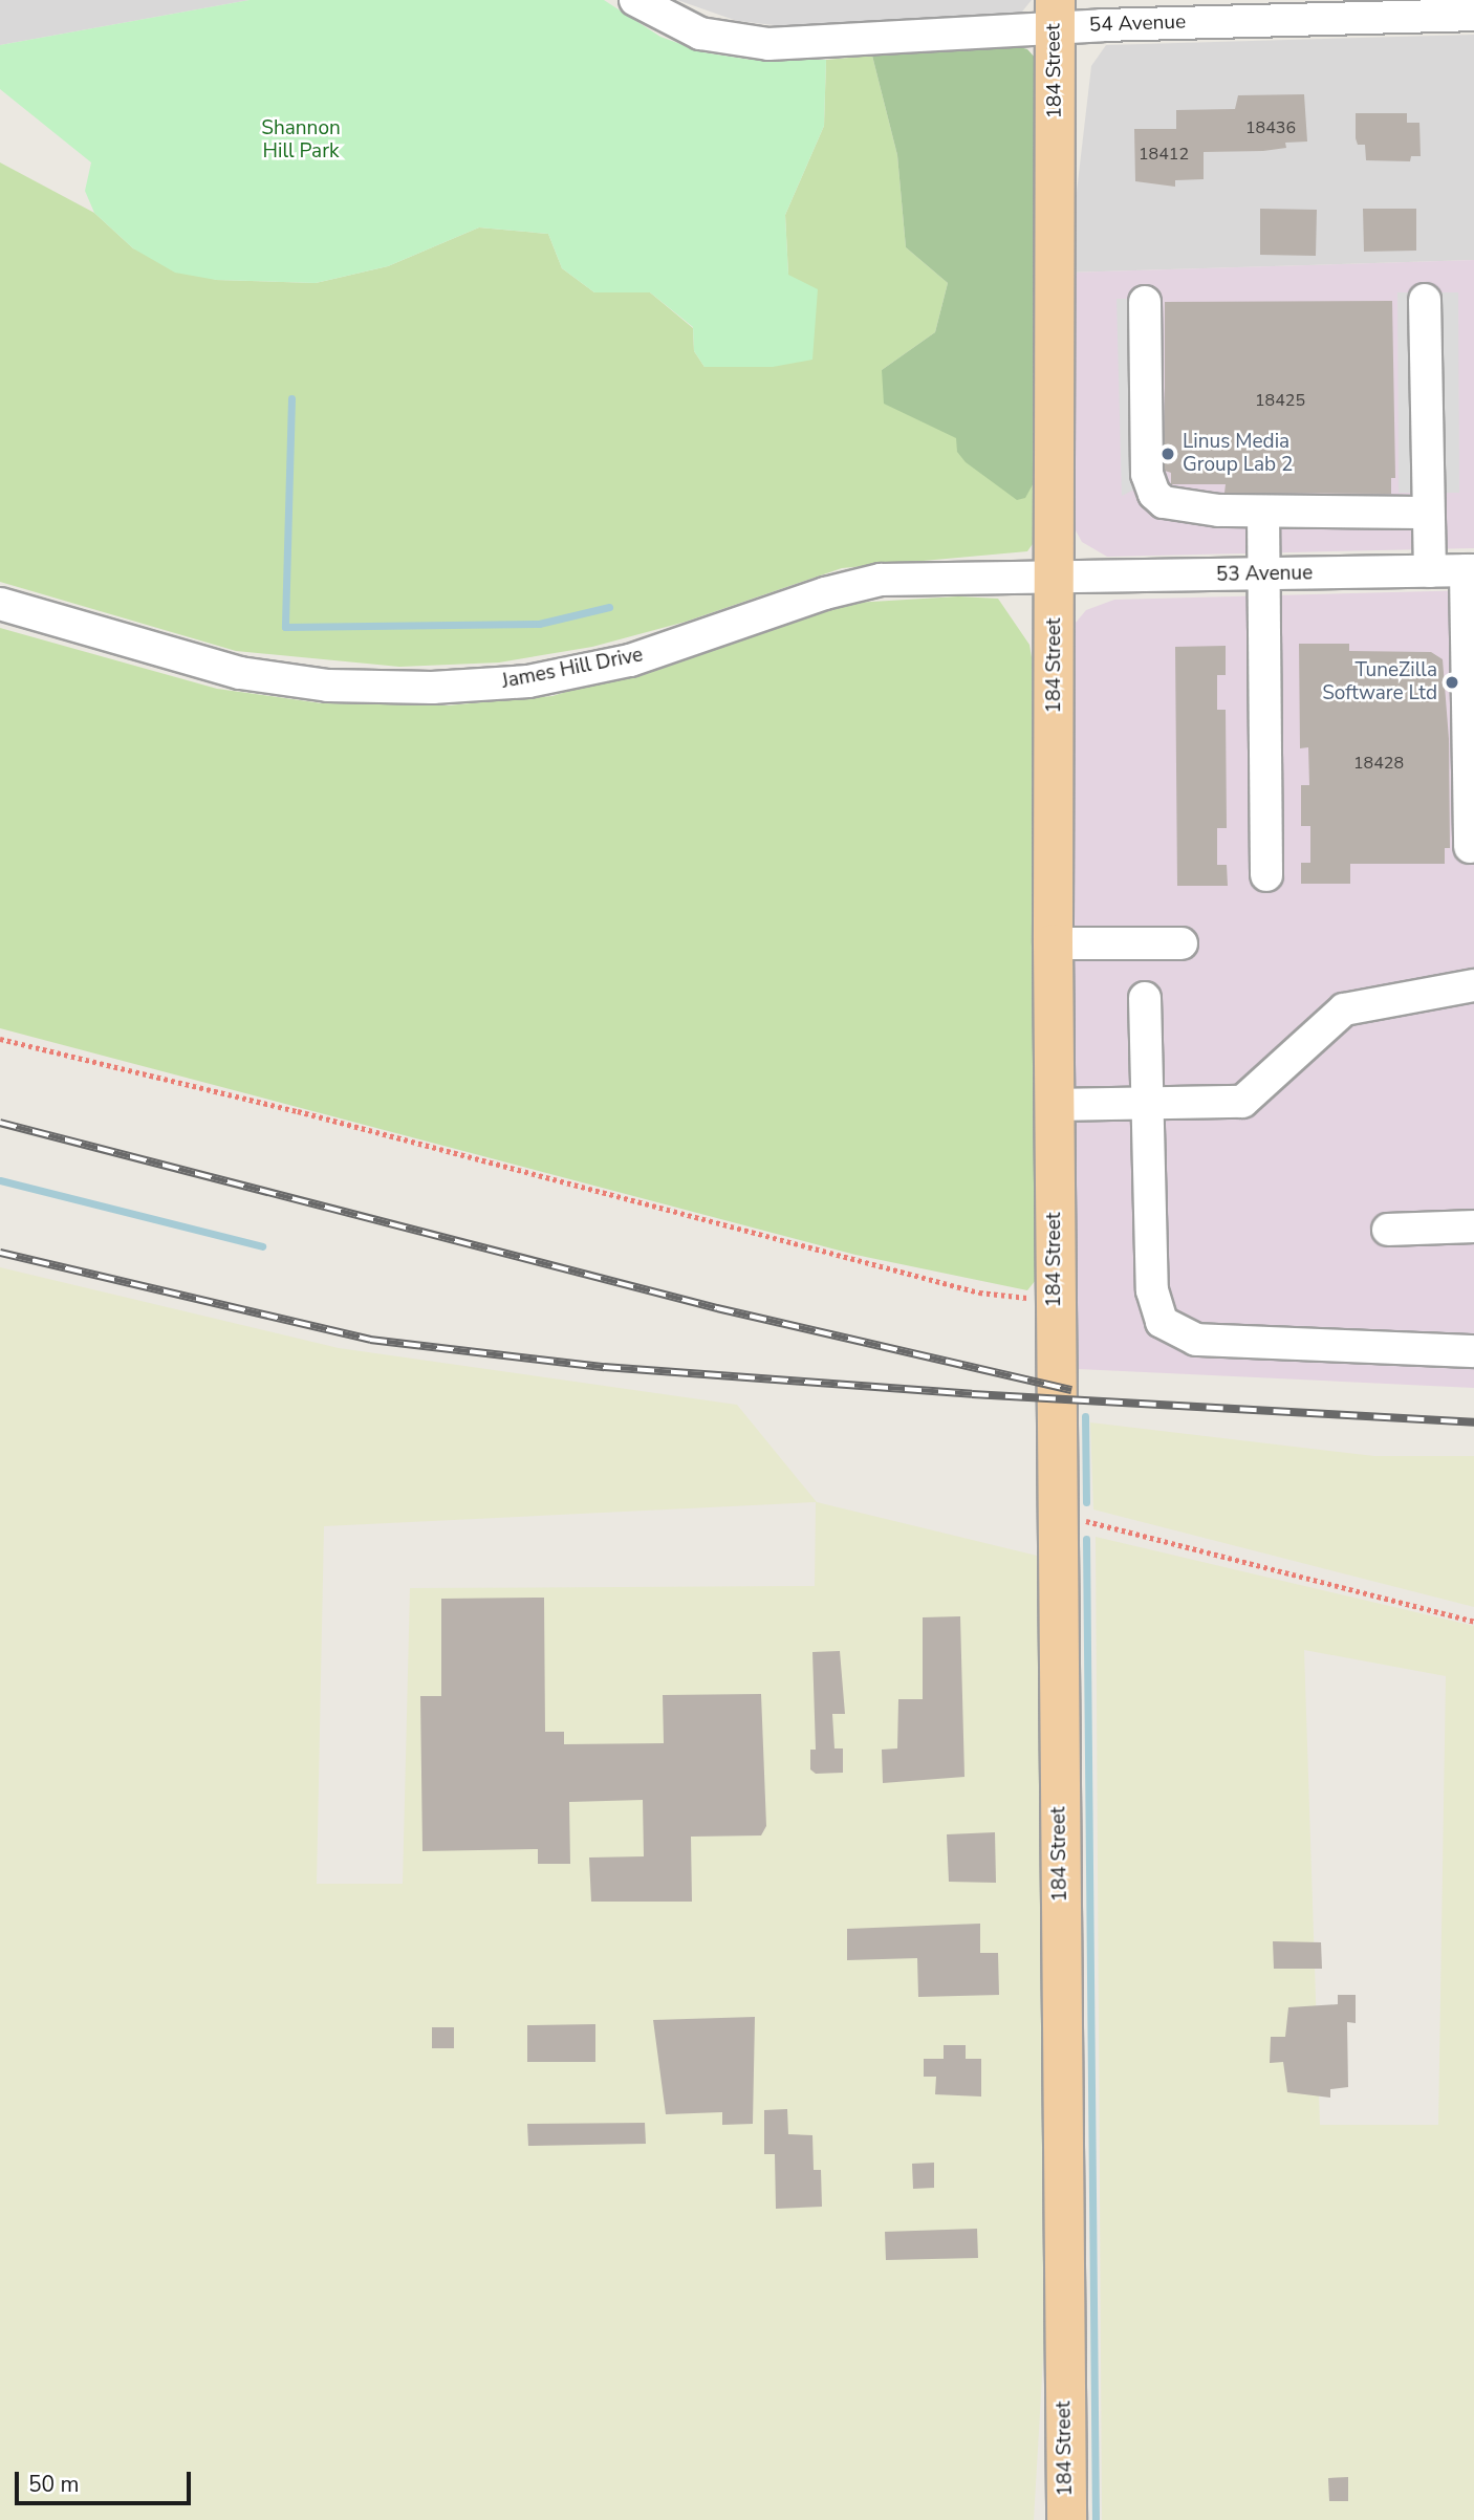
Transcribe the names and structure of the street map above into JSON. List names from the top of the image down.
{
  "streets": {
    "main road": ["184 Street"],
    "street": ["54 Avenue", "53 Avenue", "James Hill Drive"]
  },
  "crossings": [
    ["54 Avenue", "184 Street"],
    ["184 Street", "53 Avenue"],
    ["184 Street", "James Hill Drive"],
    ["53 Avenue", "James Hill Drive"]
  ],
  "parks": ["Shannon Hill Park"],
  "places": ["Linus Media Group Lab 2", "TuneZilla Software Ltd"],
  "house_numbers": [
    "18436",
    "18412",
    "18425",
    "18428"
  ],
  "scale_bar": "50 m"
}
